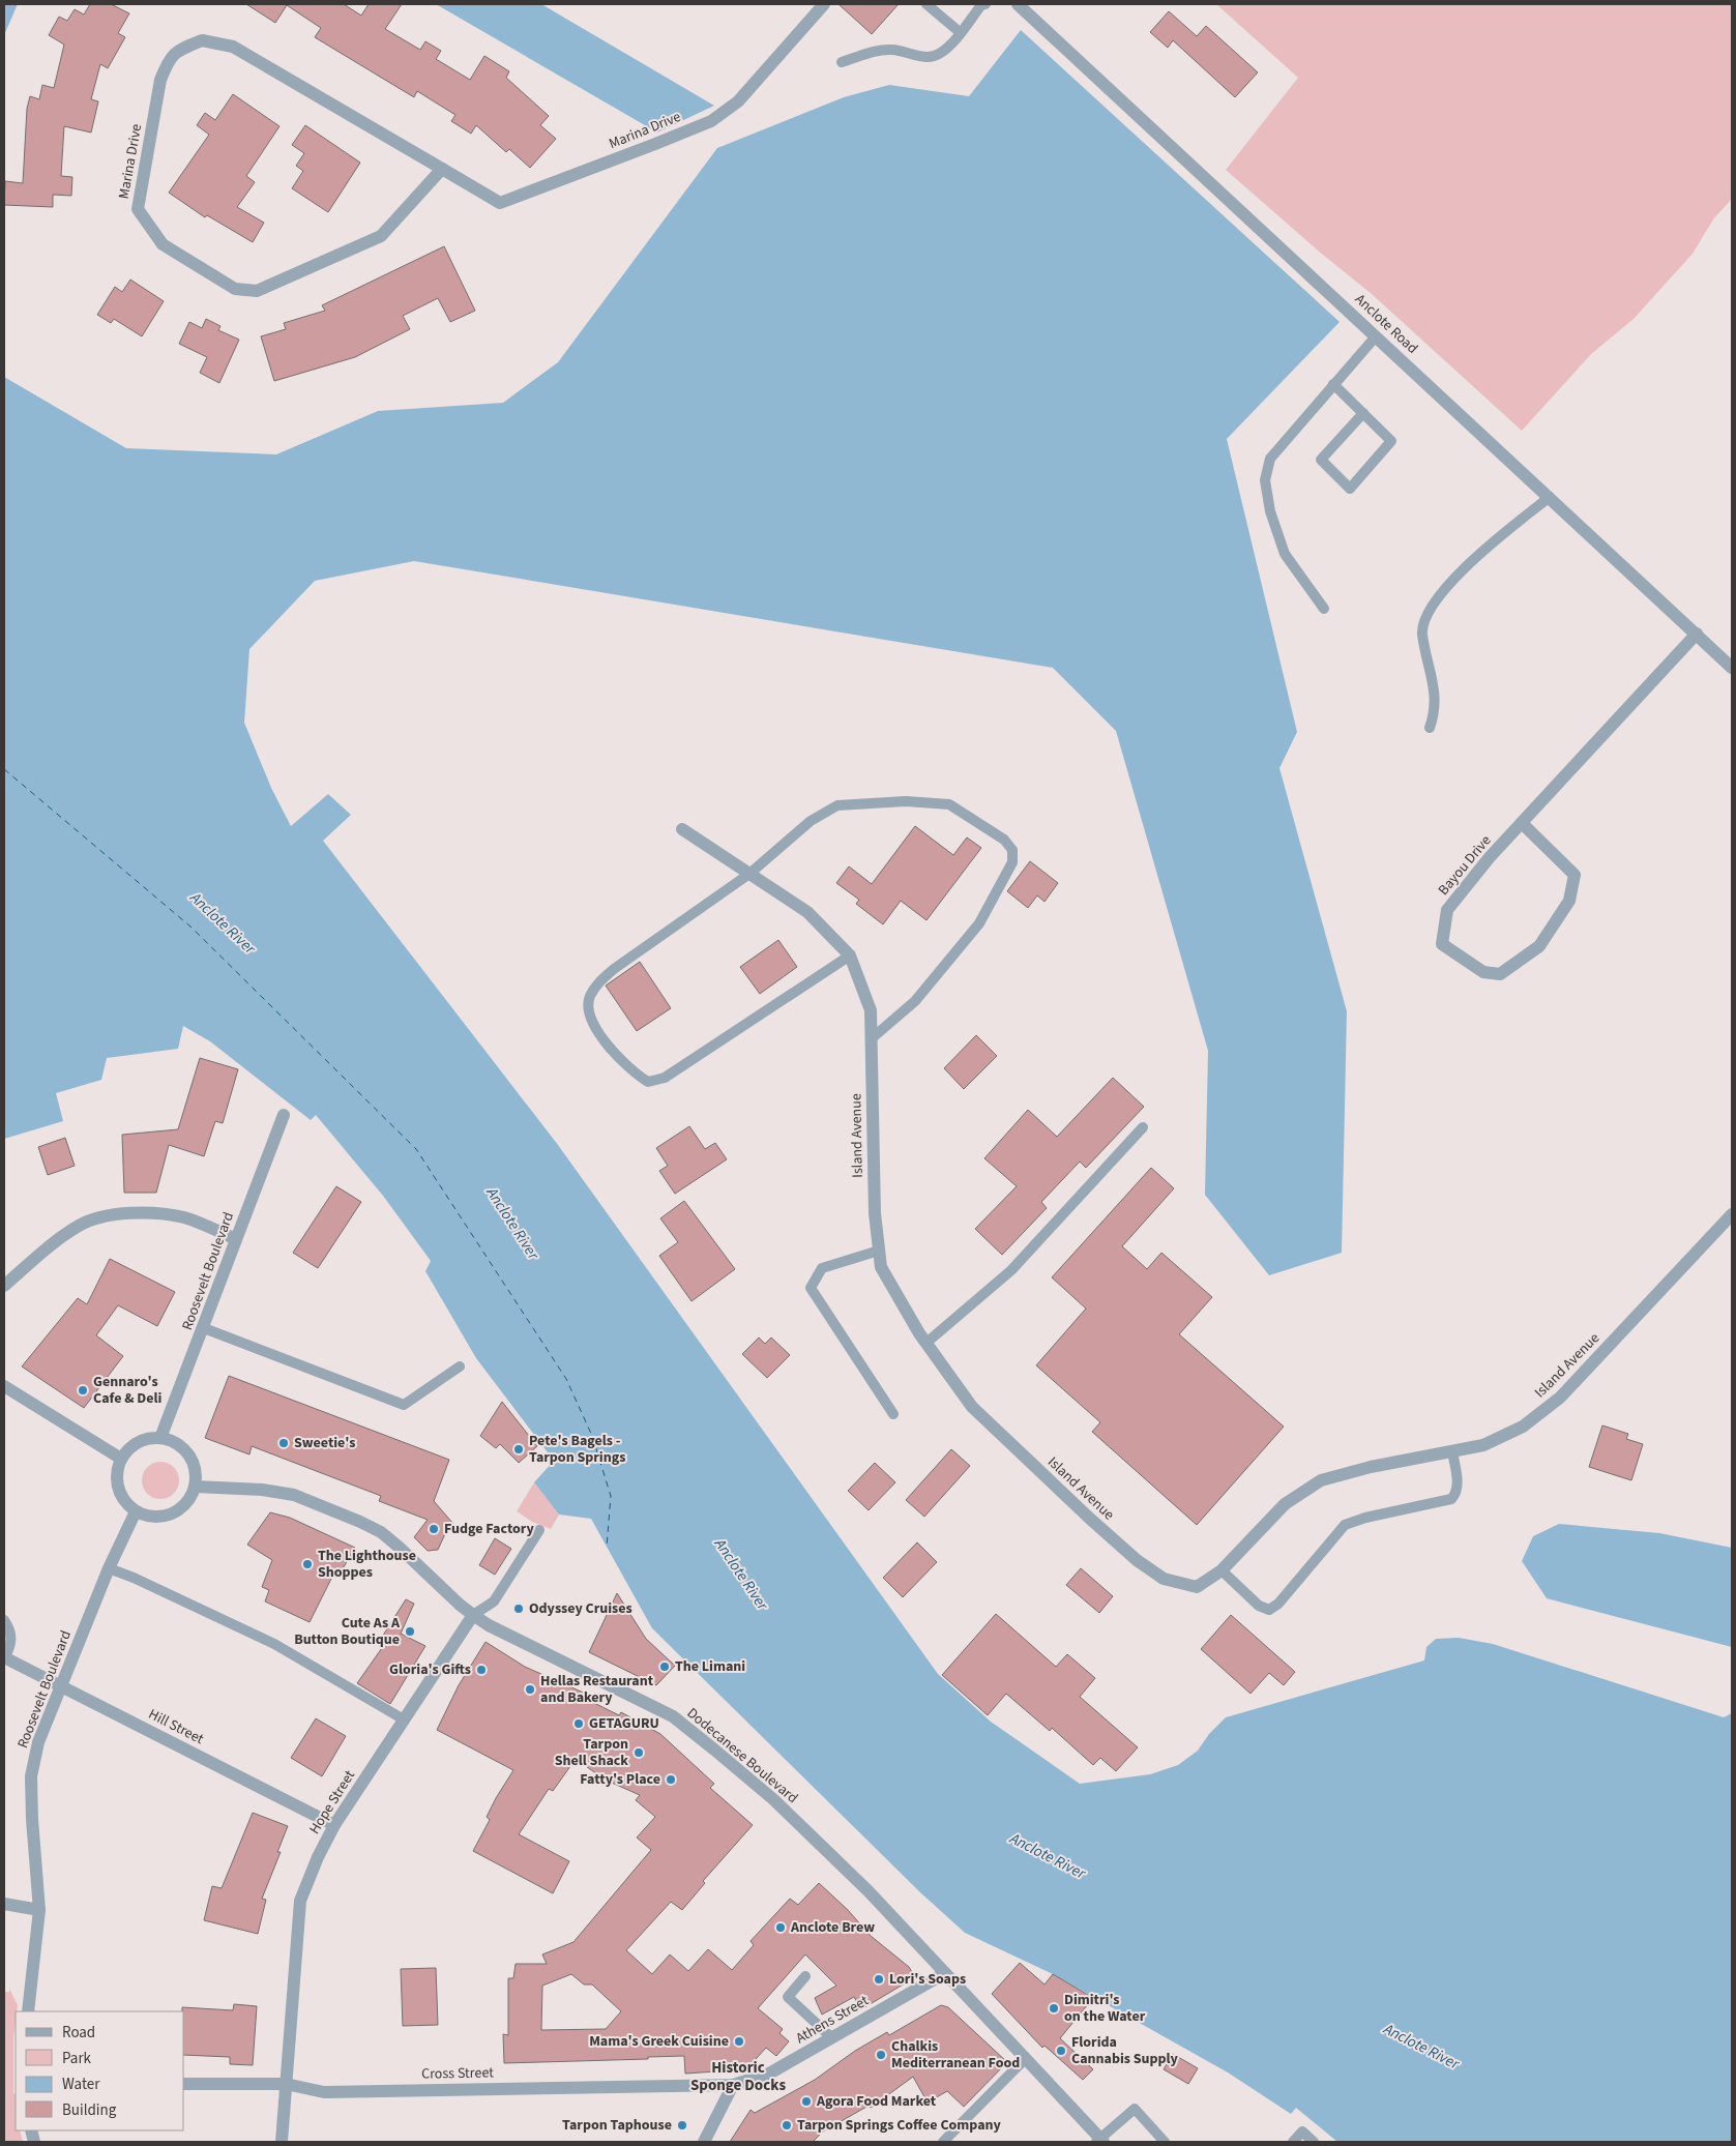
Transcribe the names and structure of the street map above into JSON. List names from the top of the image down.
{
  "streets": {
    "street": [
      "Marina Drive",
      "Anclote Road",
      "Bayou Drive",
      "Island Avenue",
      "Roosevelt Boulevard",
      "Hill Street",
      "Dodecanese Boulevard",
      "Hope Street",
      "Athens Street",
      "Cross Street"
    ]
  },
  "crossings": [
    ["Anclote Road", "Bayou Drive"],
    ["Roosevelt Boulevard", "Hill Street"],
    ["Roosevelt Boulevard", "Dodecanese Boulevard"],
    ["Hill Street", "Hope Street"],
    ["Dodecanese Boulevard", "Hope Street"],
    ["Dodecanese Boulevard", "Athens Street"],
    ["Hope Street", "Cross Street"],
    ["Athens Street", "Cross Street"]
  ],
  "districts": ["Historic Sponge Docks"],
  "water": ["Anclote River"],
  "places": [
    "Gennaro's Cafe & Deli",
    "Sweetie's",
    "Pete's Bagels - Tarpon Springs",
    "Fudge Factory",
    "The Lighthouse Shoppes",
    "Odyssey Cruises",
    "Cute As A Button Boutique",
    "The Limani",
    "Gloria's Gifts",
    "Hellas Restaurant and Bakery",
    "GETAGURU",
    "Tarpon Shell Shack",
    "Fatty's Place",
    "Anclote Brew",
    "Lori's Soaps",
    "Dimitri's on the Water",
    "Mama's Greek Cuisine",
    "Florida Cannabis Supply",
    "Chalkis Mediterranean Food",
    "Agora Food Market",
    "Tarpon Taphouse",
    "Tarpon Springs Coffee Company"
  ],
  "legend": [
    "Road",
    "Park",
    "Water",
    "Building"
  ]
}
